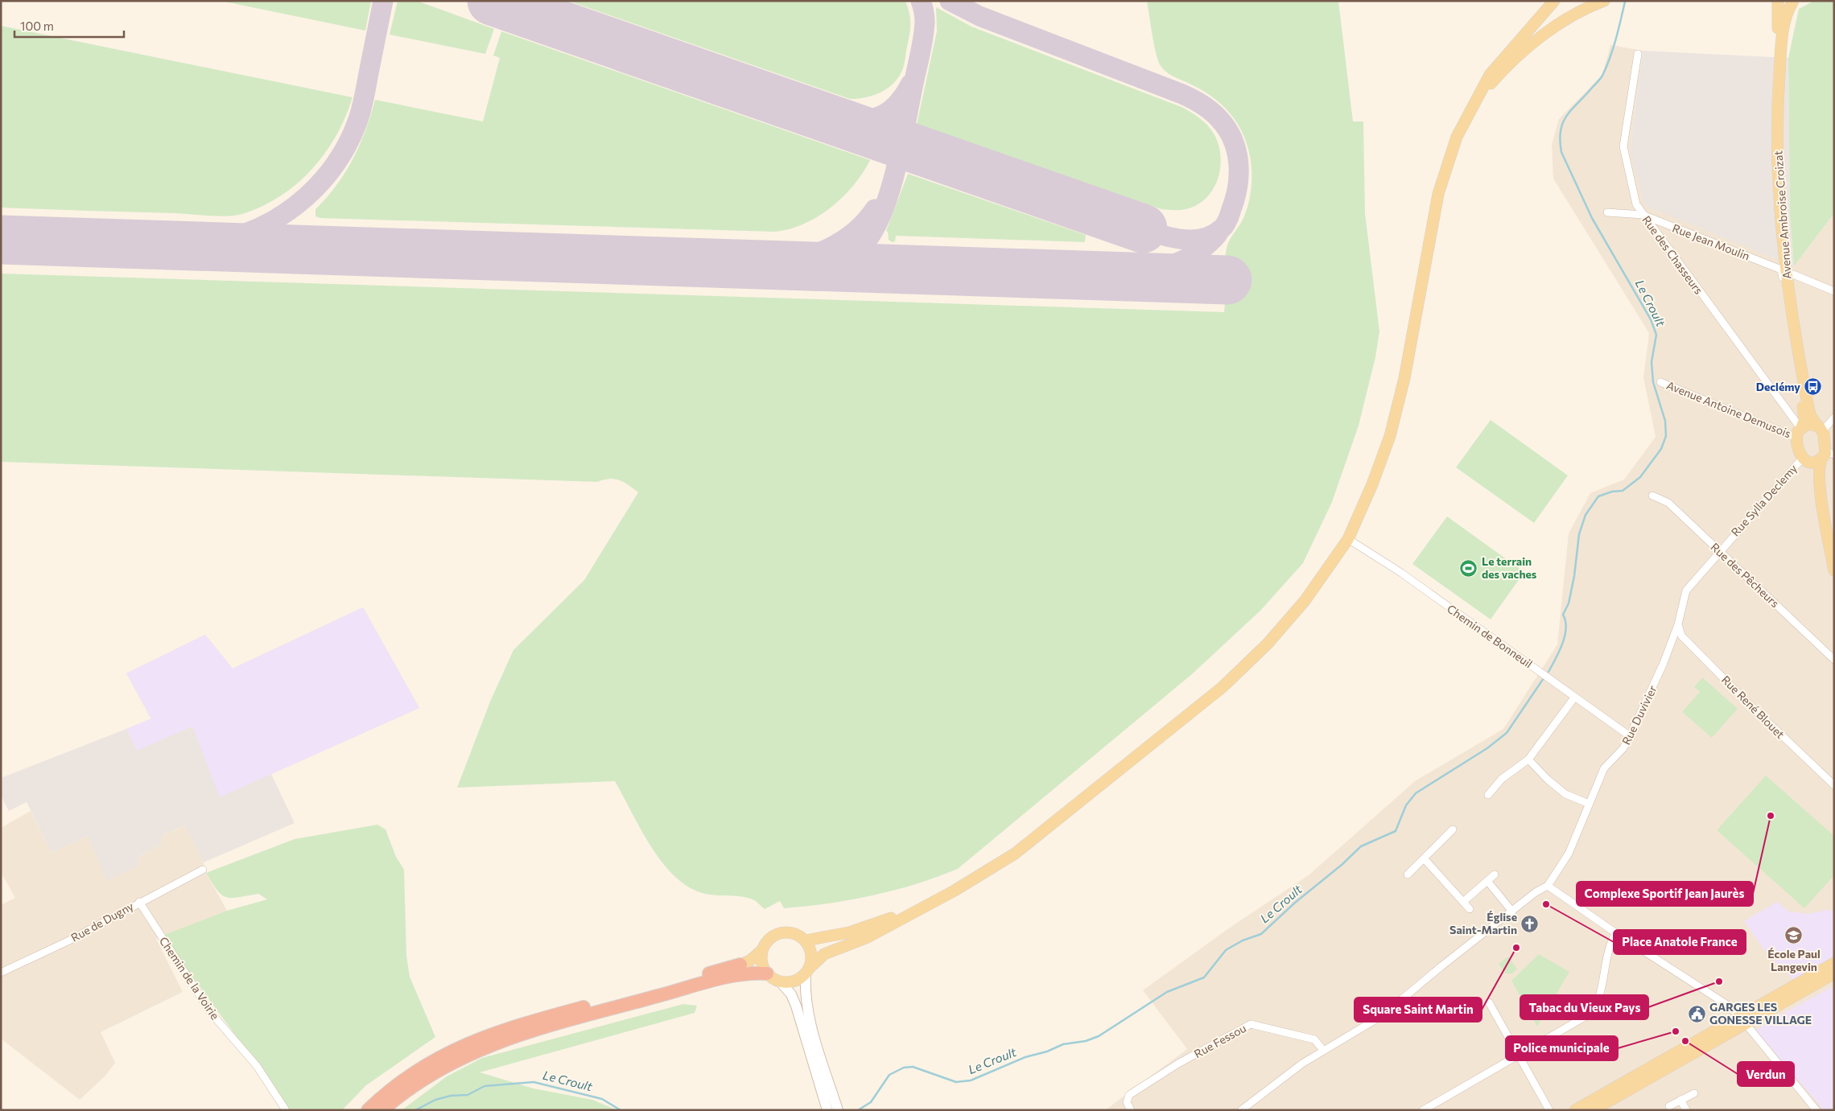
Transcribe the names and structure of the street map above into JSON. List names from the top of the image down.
{
  "streets": {
    "main road": ["Avenue Ambroise Croizat"],
    "street": [
      "Rue Jean Moulin",
      "Rue des Chasseurs",
      "Avenue Antoine Demusois",
      "Rue Sylla Declemy",
      "Rue des Pêcheurs",
      "Chemin de Bonneuil",
      "Rue René Blouet",
      "Rue Duvivier",
      "Rue de Dugny",
      "Chemin de la Voirie",
      "Rue Fessou"
    ]
  },
  "crossings": [
    ["Avenue Ambroise Croizat", "Rue Jean Moulin"],
    ["Avenue Ambroise Croizat", "Rue des Chasseurs"],
    ["Avenue Ambroise Croizat", "Avenue Antoine Demusois"],
    ["Avenue Ambroise Croizat", "Rue Sylla Declemy"],
    ["Rue Jean Moulin", "Rue des Chasseurs"],
    ["Rue des Chasseurs", "Avenue Antoine Demusois"],
    ["Rue des Chasseurs", "Rue Sylla Declemy"],
    ["Avenue Antoine Demusois", "Rue Sylla Declemy"],
    ["Rue Sylla Declemy", "Rue des Pêcheurs"],
    ["Rue Sylla Declemy", "Rue René Blouet"],
    ["Rue Sylla Declemy", "Rue Duvivier"],
    ["Chemin de Bonneuil", "Rue Duvivier"],
    ["Rue René Blouet", "Rue Duvivier"],
    ["Rue de Dugny", "Chemin de la Voirie"]
  ],
  "water": ["Le Croult"],
  "places": {
    "bus stop": ["Declémy"],
    "sports": ["Le terrain des vaches"],
    "other": [
      "Complexe Sportif Jean Jaurès",
      "Place Anatole France",
      "Square Saint Martin",
      "Tabac du Vieux Pays",
      "Police municipale",
      "Verdun"
    ],
    "church": ["Église Saint-Martin"],
    "school or university": ["École Paul Langevin"],
    "public building": ["GARGES LES GONESSE VILLAGE"]
  },
  "scale_bar": "100 m"
}
